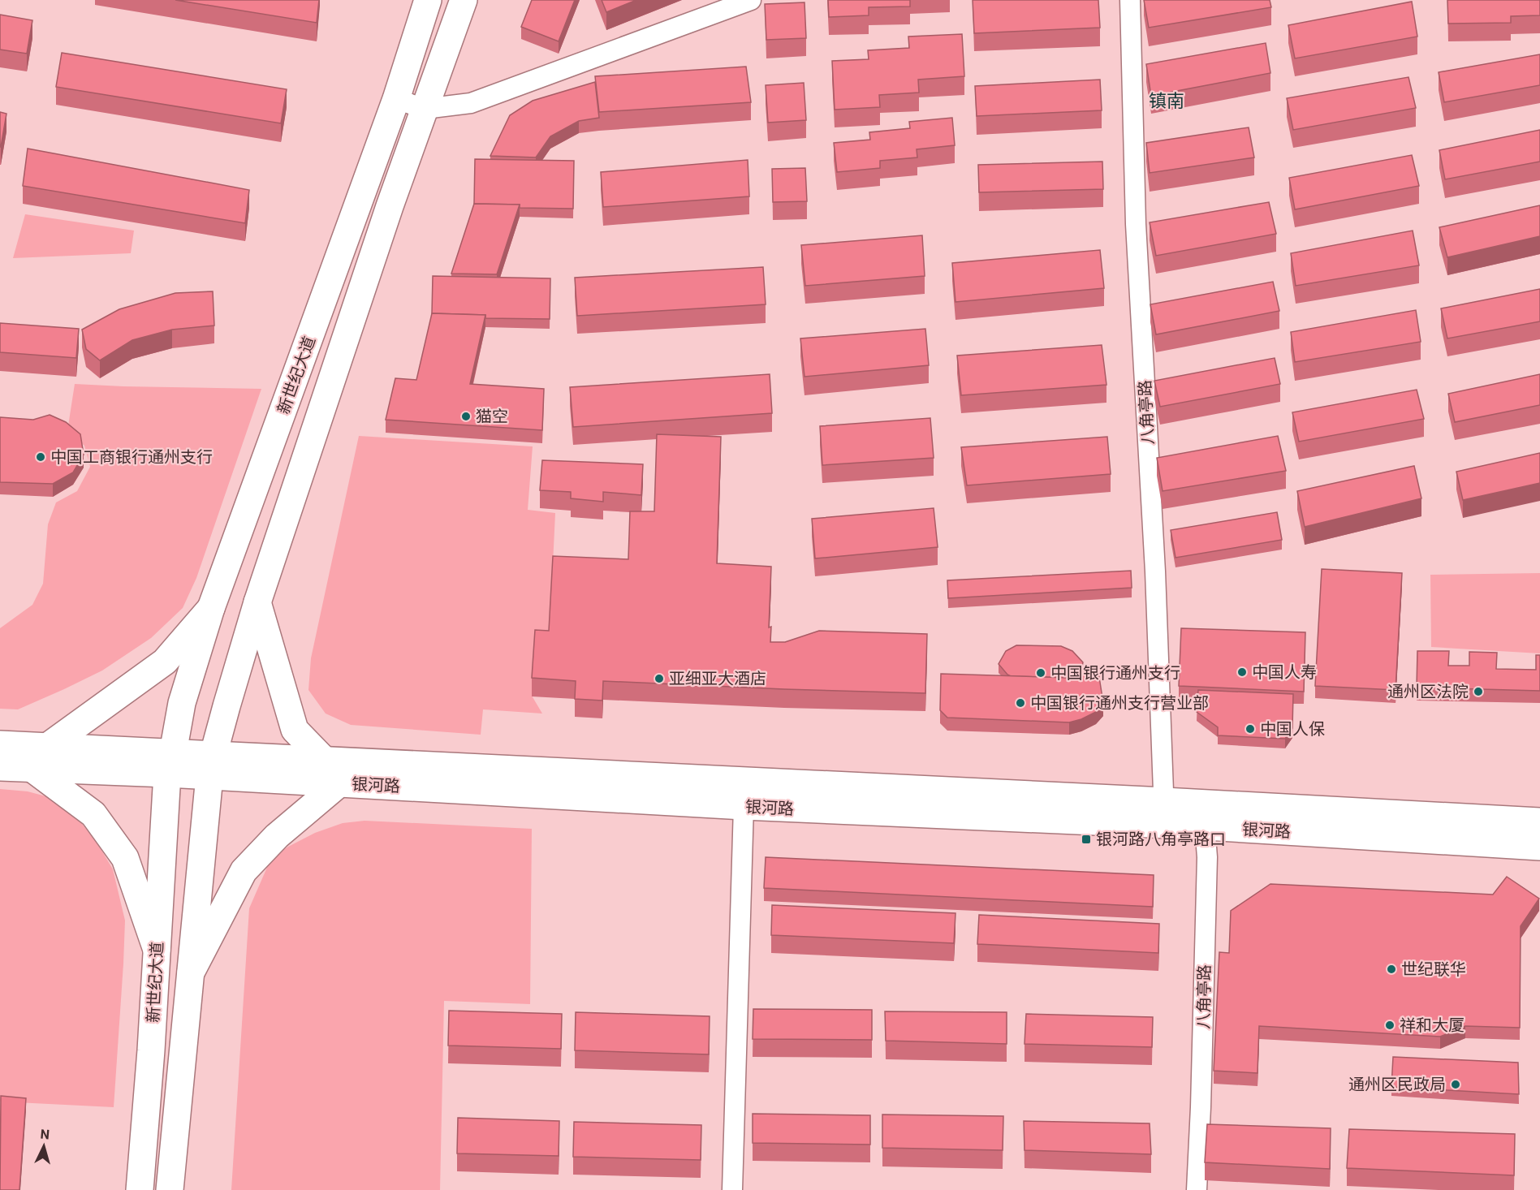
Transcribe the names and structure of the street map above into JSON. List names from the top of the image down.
{
  "streets": {
    "main road": ["新世纪大道", "银河路"],
    "street": ["八角亭路"]
  },
  "crossings": [
    ["新世纪大道", "银河路"],
    ["八角亭路", "银河路"]
  ],
  "districts": ["镇南"],
  "places": {
    "other": [
      "猫空",
      "中国工商银行通州支行",
      "中国人寿",
      "中国银行通州支行",
      "亚细亚大酒店",
      "通州区法院",
      "中国银行通州支行营业部",
      "中国人保",
      "世纪联华",
      "祥和大厦",
      "通州区民政局"
    ],
    "transit": ["银河路八角亭路口"]
  },
  "north": "top"
}
